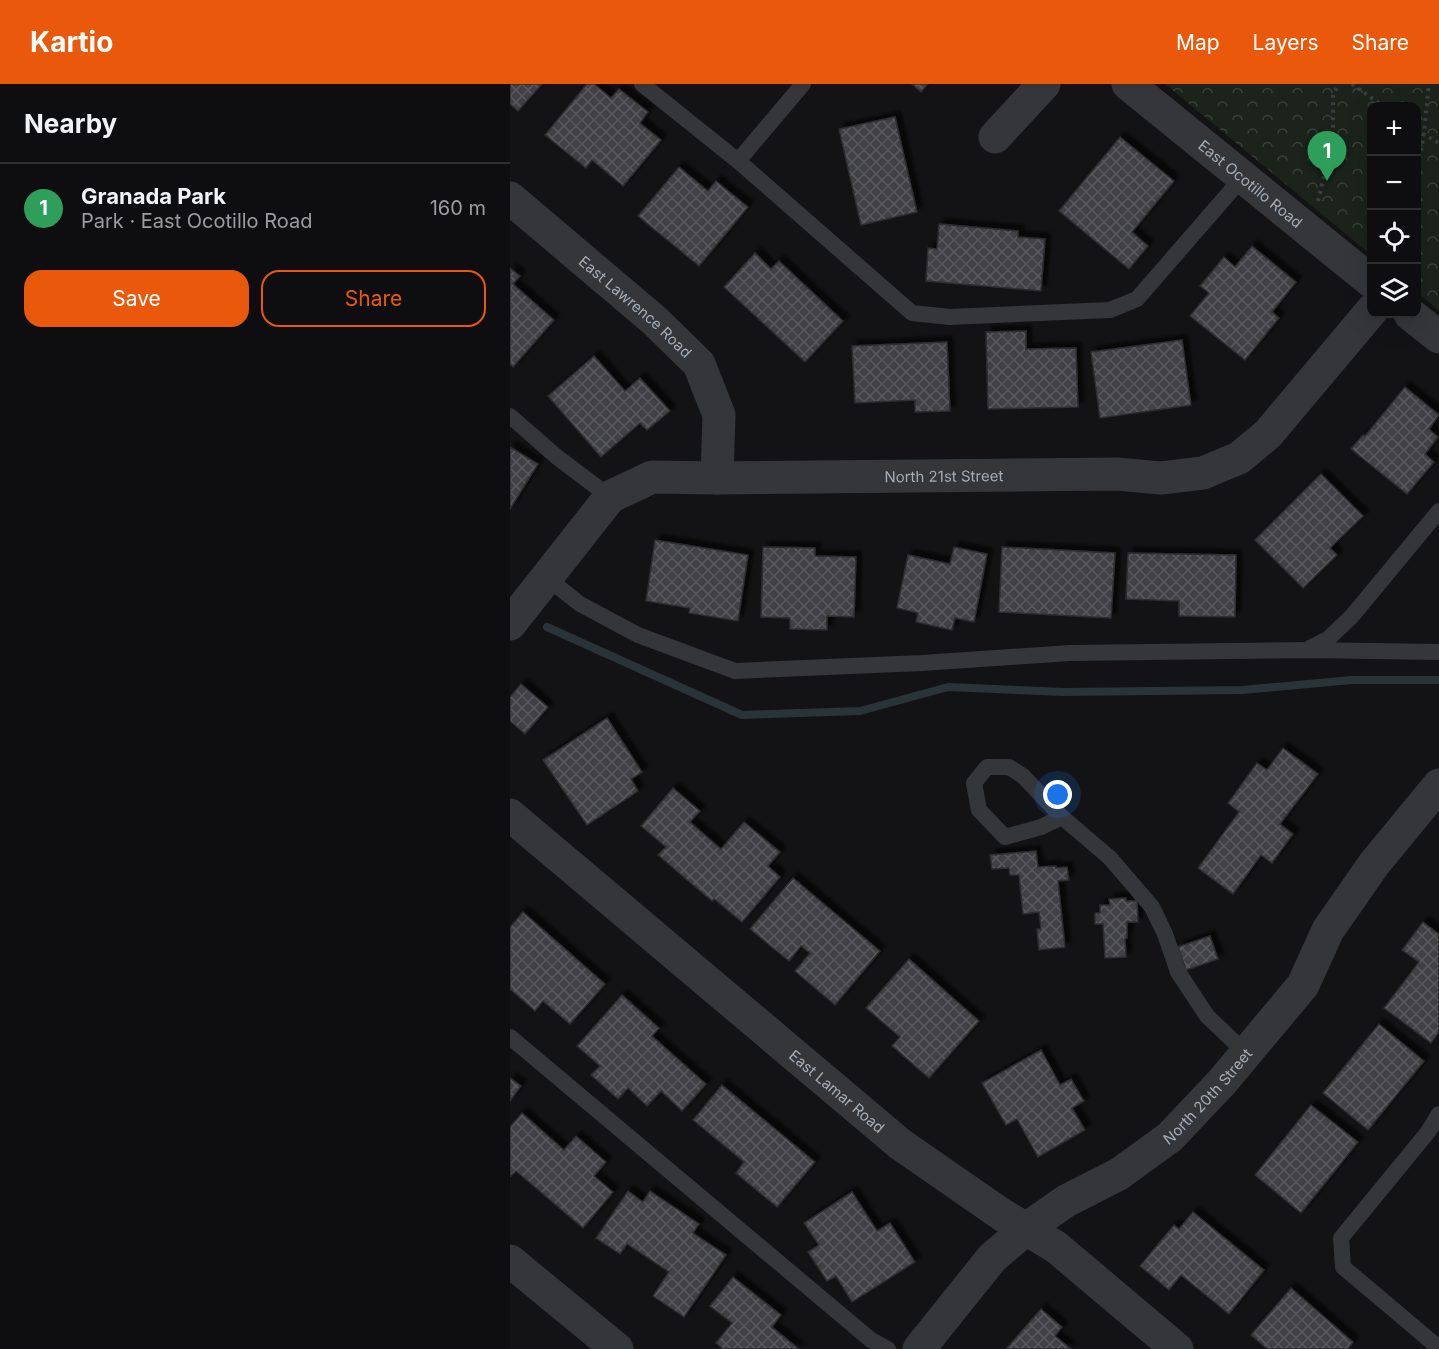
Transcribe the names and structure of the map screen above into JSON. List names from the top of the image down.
{
  "streets": {
    "street": [
      "East Ocotillo Road",
      "East Lawrence Road",
      "North 21st Street",
      "East Lamar Road",
      "North 20th Street"
    ]
  },
  "crossings": [
    ["East Lawrence Road", "North 21st Street"],
    ["East Lamar Road", "North 20th Street"]
  ],
  "page": {
    "header": "Kartio",
    "nav": ["Map", "Layers", "Share"],
    "heading": "Nearby",
    "map_buttons": ["+", "−"],
    "pins": "1",
    "list": [
      {
        "mark": "1",
        "name": "Granada Park",
        "note": "Park · East Ocotillo Road",
        "value": "160 m"
      }
    ],
    "buttons": ["Save", "Share"]
  }
}
